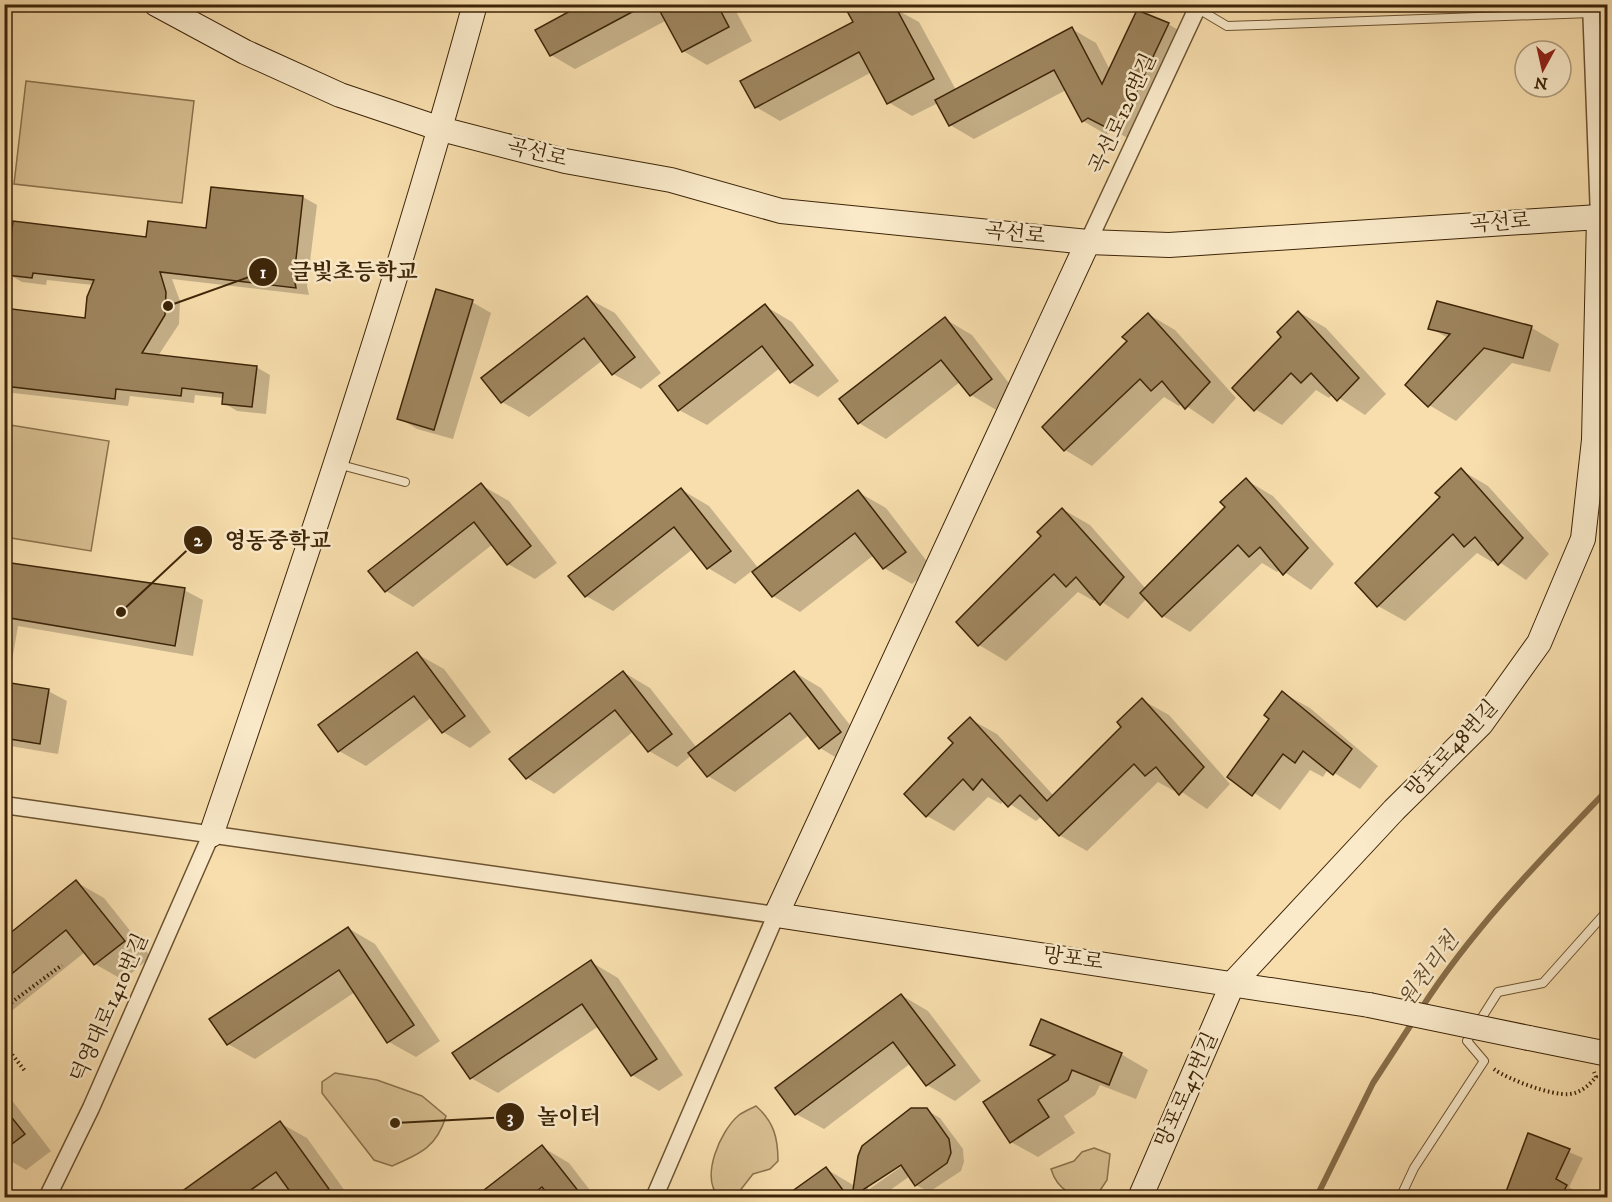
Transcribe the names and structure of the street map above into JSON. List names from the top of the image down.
{
  "streets": {
    "street": [
      "곡선로126번길",
      "곡선로",
      "망포로48번길",
      "망포로",
      "덕영대로1410번길",
      "망포로47번길"
    ]
  },
  "crossings": [
    ["곡선로126번길", "곡선로"],
    ["곡선로", "망포로48번길"],
    ["망포로48번길", "망포로"],
    ["망포로48번길", "망포로47번길"],
    ["망포로", "망포로47번길"]
  ],
  "water": ["원천리천"],
  "places": ["글빛초등학교", "영동중학교", "놀이터"],
  "north": "bottom"
}
